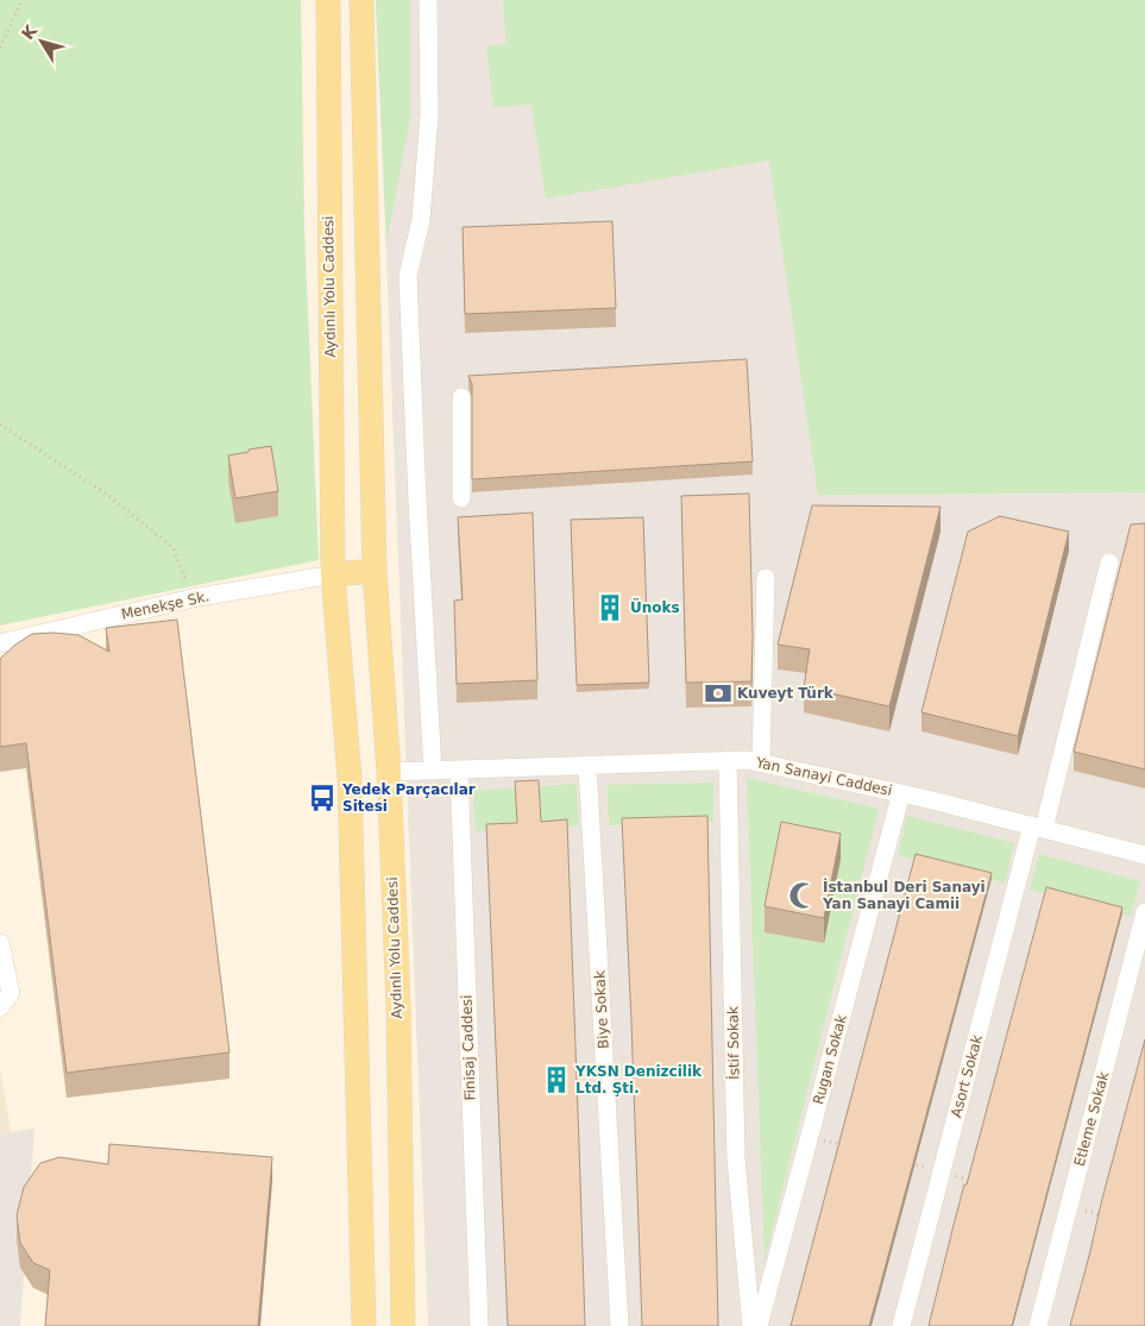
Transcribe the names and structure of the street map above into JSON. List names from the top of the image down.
{
  "streets": {
    "main road": ["Aydınlı Yolu Caddesi"],
    "street": [
      "Menekşe Sk.",
      "Yan Sanayi Caddesi",
      "Biye Sokak",
      "İstif Sokak",
      "Finisaj Caddesi",
      "Rugan Sokak",
      "Asort Sokak",
      "Etleme Sokak"
    ]
  },
  "crossings": [
    ["Aydınlı Yolu Caddesi", "Menekşe Sk."],
    ["Aydınlı Yolu Caddesi", "Yan Sanayi Caddesi"],
    ["Yan Sanayi Caddesi", "Biye Sokak"],
    ["Yan Sanayi Caddesi", "İstif Sokak"],
    ["Yan Sanayi Caddesi", "Finisaj Caddesi"],
    ["Yan Sanayi Caddesi", "Rugan Sokak"],
    ["Yan Sanayi Caddesi", "Asort Sokak"]
  ],
  "places": {
    "building": ["Ünoks", "YKSN Denizcilik Ltd. Şti."],
    "bank": ["Kuveyt Türk"],
    "bus stop": ["Yedek Parçacılar Sitesi"],
    "mosque": ["İstanbul Deri Sanayi Yan Sanayi Camii"]
  },
  "north": "top left"
}
